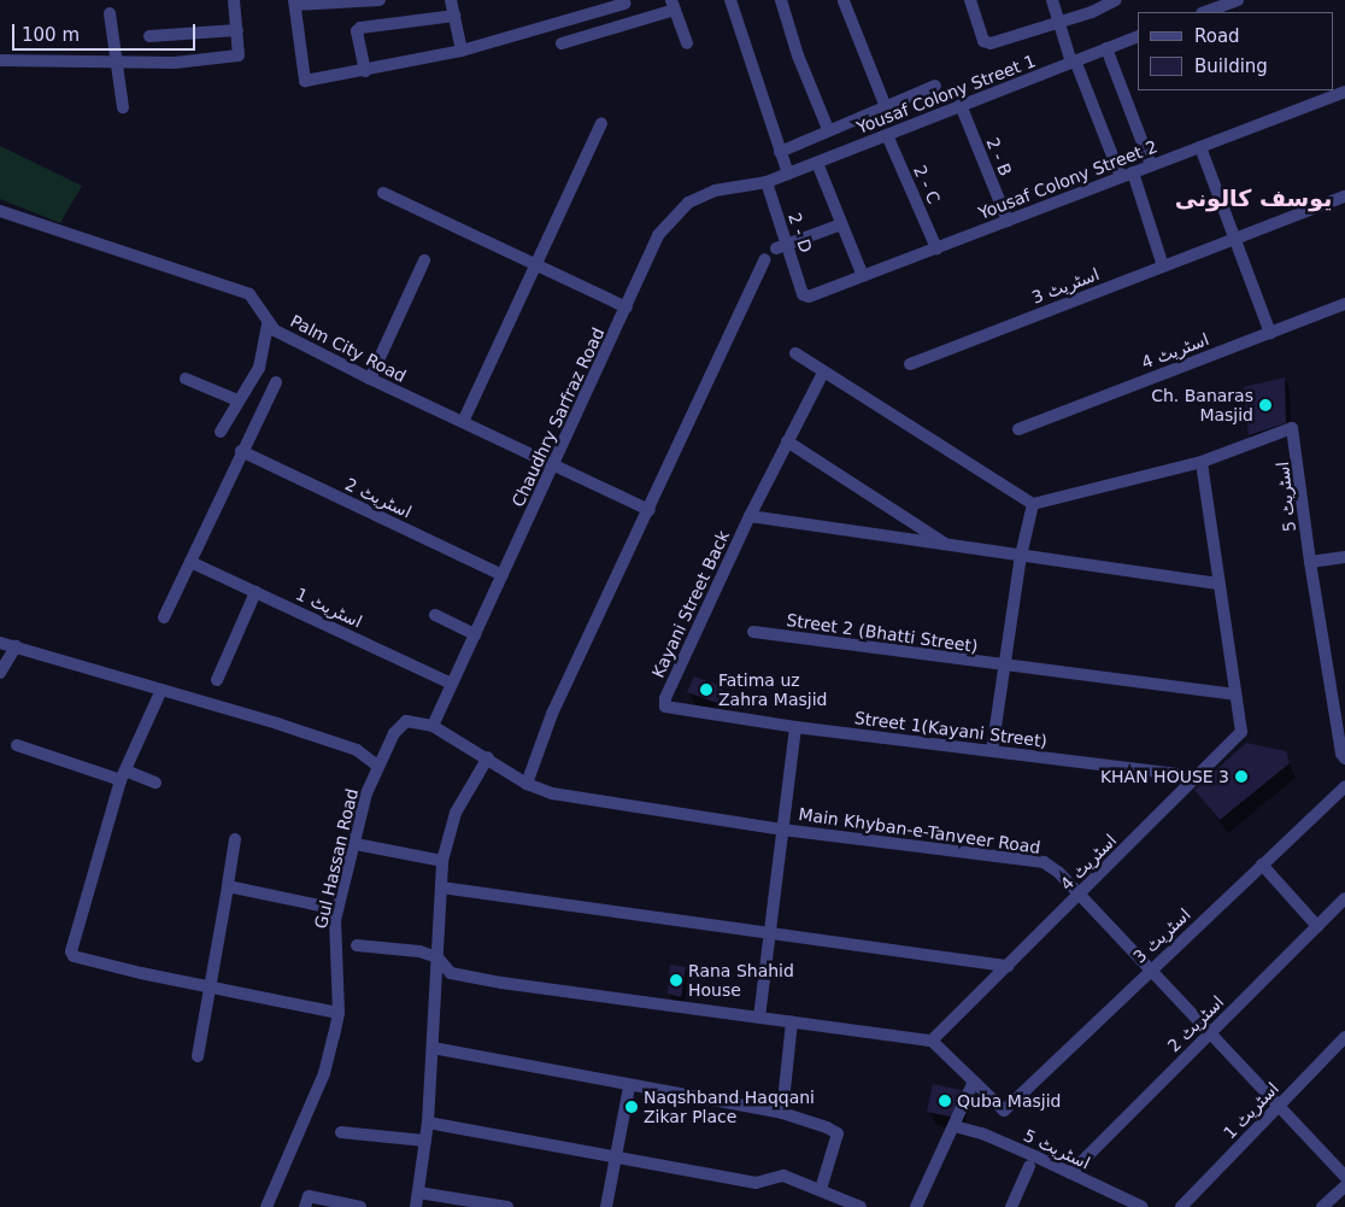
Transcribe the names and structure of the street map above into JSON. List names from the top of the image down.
{
  "streets": {
    "street": [
      "Yousaf Colony Street 1",
      "2 - B",
      "Yousaf Colony Street 2",
      "2 - C",
      "2 - D",
      "اسٹریٹ 3",
      "Palm City Road",
      "اسٹریٹ 4",
      "Chaudhry Sarfraz Road",
      "اسٹریٹ 5",
      "اسٹریٹ 2",
      "Kayani Street Back",
      "اسٹریٹ 1",
      "Street 2 (Bhatti Street)",
      "Street 1(Kayani Street)",
      "Main Khyban-e-Tanveer Road",
      "Gul Hassan Road"
    ]
  },
  "crossings": [
    ["Yousaf Colony Street 1", "2 - B"],
    ["Yousaf Colony Street 1", "2 - C"],
    ["Yousaf Colony Street 1", "2 - D"],
    ["Yousaf Colony Street 1", "Chaudhry Sarfraz Road"],
    ["2 - B", "Yousaf Colony Street 2"],
    ["Yousaf Colony Street 2", "2 - C"],
    ["Yousaf Colony Street 2", "2 - D"],
    ["2 - D", "Chaudhry Sarfraz Road"],
    ["اسٹریٹ 3", "Main Khyban-e-Tanveer Road"],
    ["Palm City Road", "Chaudhry Sarfraz Road"],
    ["اسٹریٹ 4", "Street 2 (Bhatti Street)"],
    ["اسٹریٹ 4", "Street 1(Kayani Street)"],
    ["اسٹریٹ 4", "Main Khyban-e-Tanveer Road"],
    ["Chaudhry Sarfraz Road", "اسٹریٹ 2"],
    ["Chaudhry Sarfraz Road", "اسٹریٹ 1"],
    ["Chaudhry Sarfraz Road", "Main Khyban-e-Tanveer Road"],
    ["Chaudhry Sarfraz Road", "Gul Hassan Road"],
    ["اسٹریٹ 5", "اسٹریٹ 2"],
    ["اسٹریٹ 2", "Main Khyban-e-Tanveer Road"],
    ["Kayani Street Back", "Street 1(Kayani Street)"],
    ["اسٹریٹ 1", "Main Khyban-e-Tanveer Road"],
    ["Main Khyban-e-Tanveer Road", "Gul Hassan Road"]
  ],
  "districts": ["یوسف کالونی"],
  "places": [
    "Ch. Banaras Masjid",
    "Fatima uz Zahra Masjid",
    "KHAN HOUSE 3",
    "Rana Shahid House",
    "Quba Masjid",
    "Naqshband Haqqani Zikar Place"
  ],
  "legend": ["Road", "Building"],
  "scale_bar": "100 m"
}
